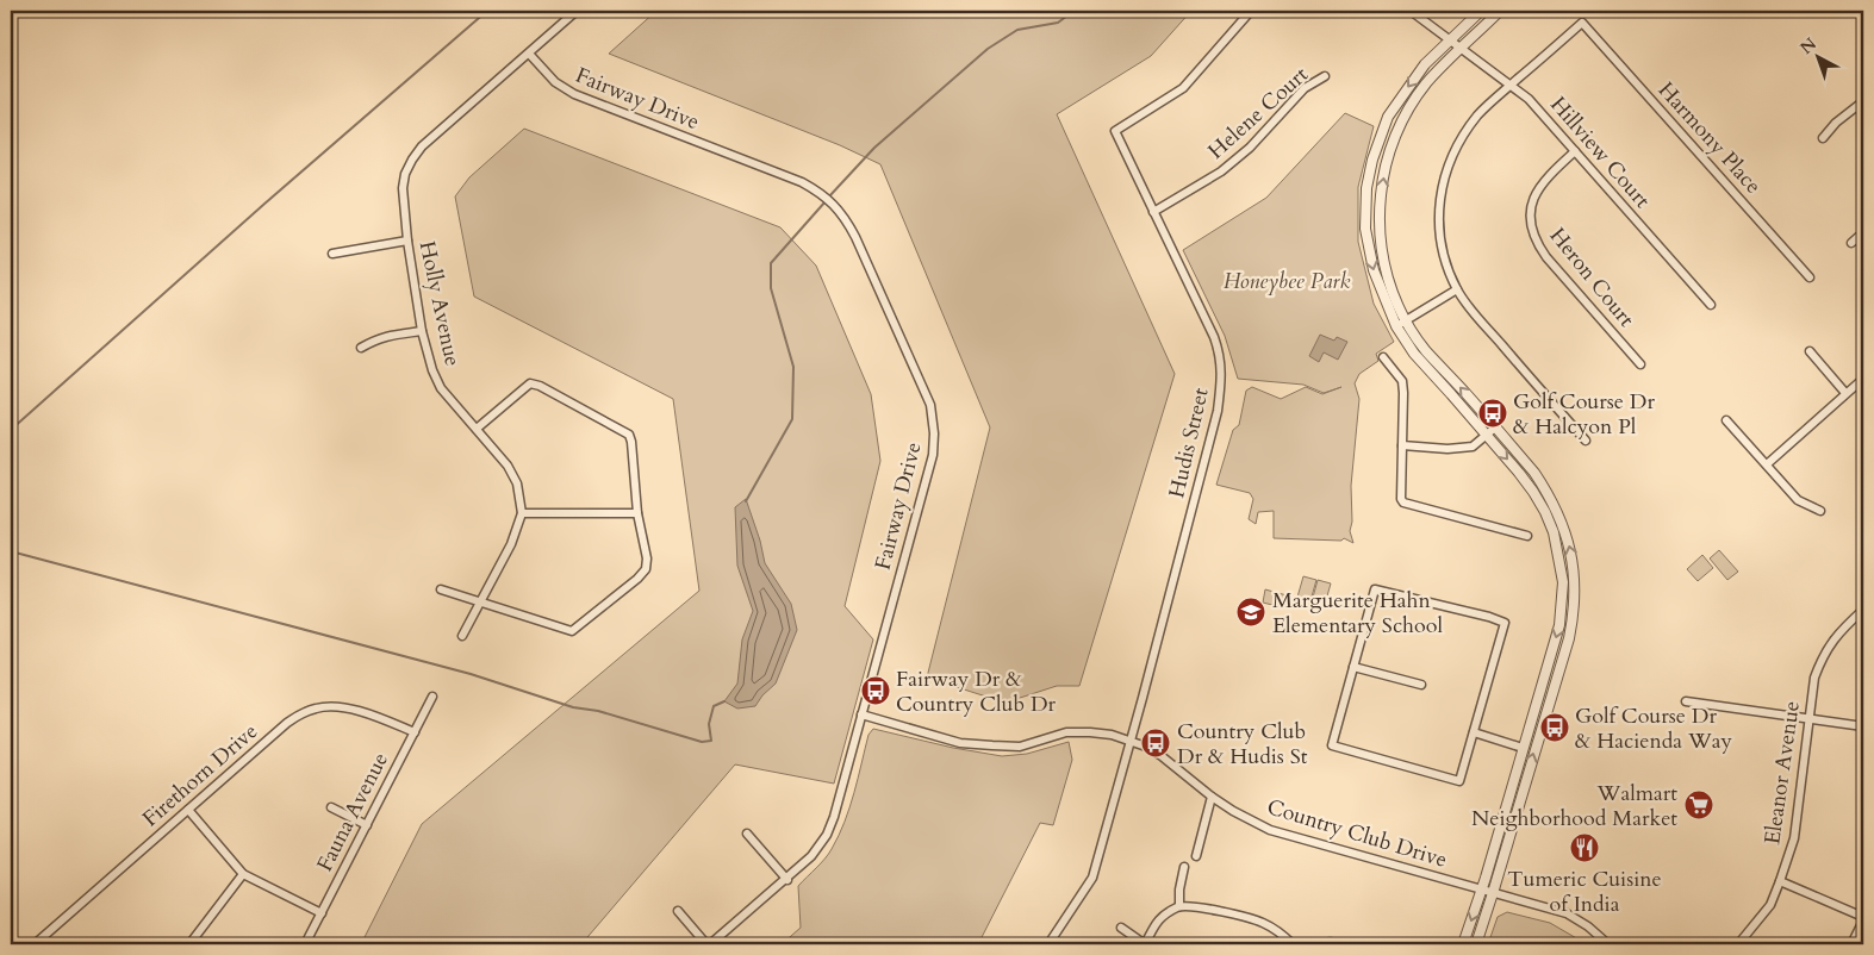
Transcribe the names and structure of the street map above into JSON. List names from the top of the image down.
{
  "streets": {
    "street": [
      "Fairway Drive",
      "Helene Court",
      "Harmony Place",
      "Hillview Court",
      "Heron Court",
      "Holly Avenue",
      "Hudis Street",
      "Eleanor Avenue",
      "Firethorn Drive",
      "Fauna Avenue",
      "Country Club Drive"
    ]
  },
  "crossings": [
    ["Fairway Drive", "Holly Avenue"],
    ["Fairway Drive", "Country Club Drive"],
    ["Helene Court", "Hudis Street"],
    ["Harmony Place", "Hillview Court"],
    ["Hillview Court", "Heron Court"],
    ["Hudis Street", "Country Club Drive"],
    ["Firethorn Drive", "Fauna Avenue"]
  ],
  "parks": ["Honeybee Park"],
  "places": {
    "bus stop": [
      "Golf Course Dr & Halcyon Pl",
      "Fairway Dr & Country Club Dr",
      "Golf Course Dr & Hacienda Way",
      "Country Club Dr & Hudis St"
    ],
    "school or university": ["Marguerite Hahn Elementary School"],
    "supermarket": ["Walmart Neighborhood Market"],
    "restaurant": ["Tumeric Cuisine of India"]
  },
  "north": "top left"
}
